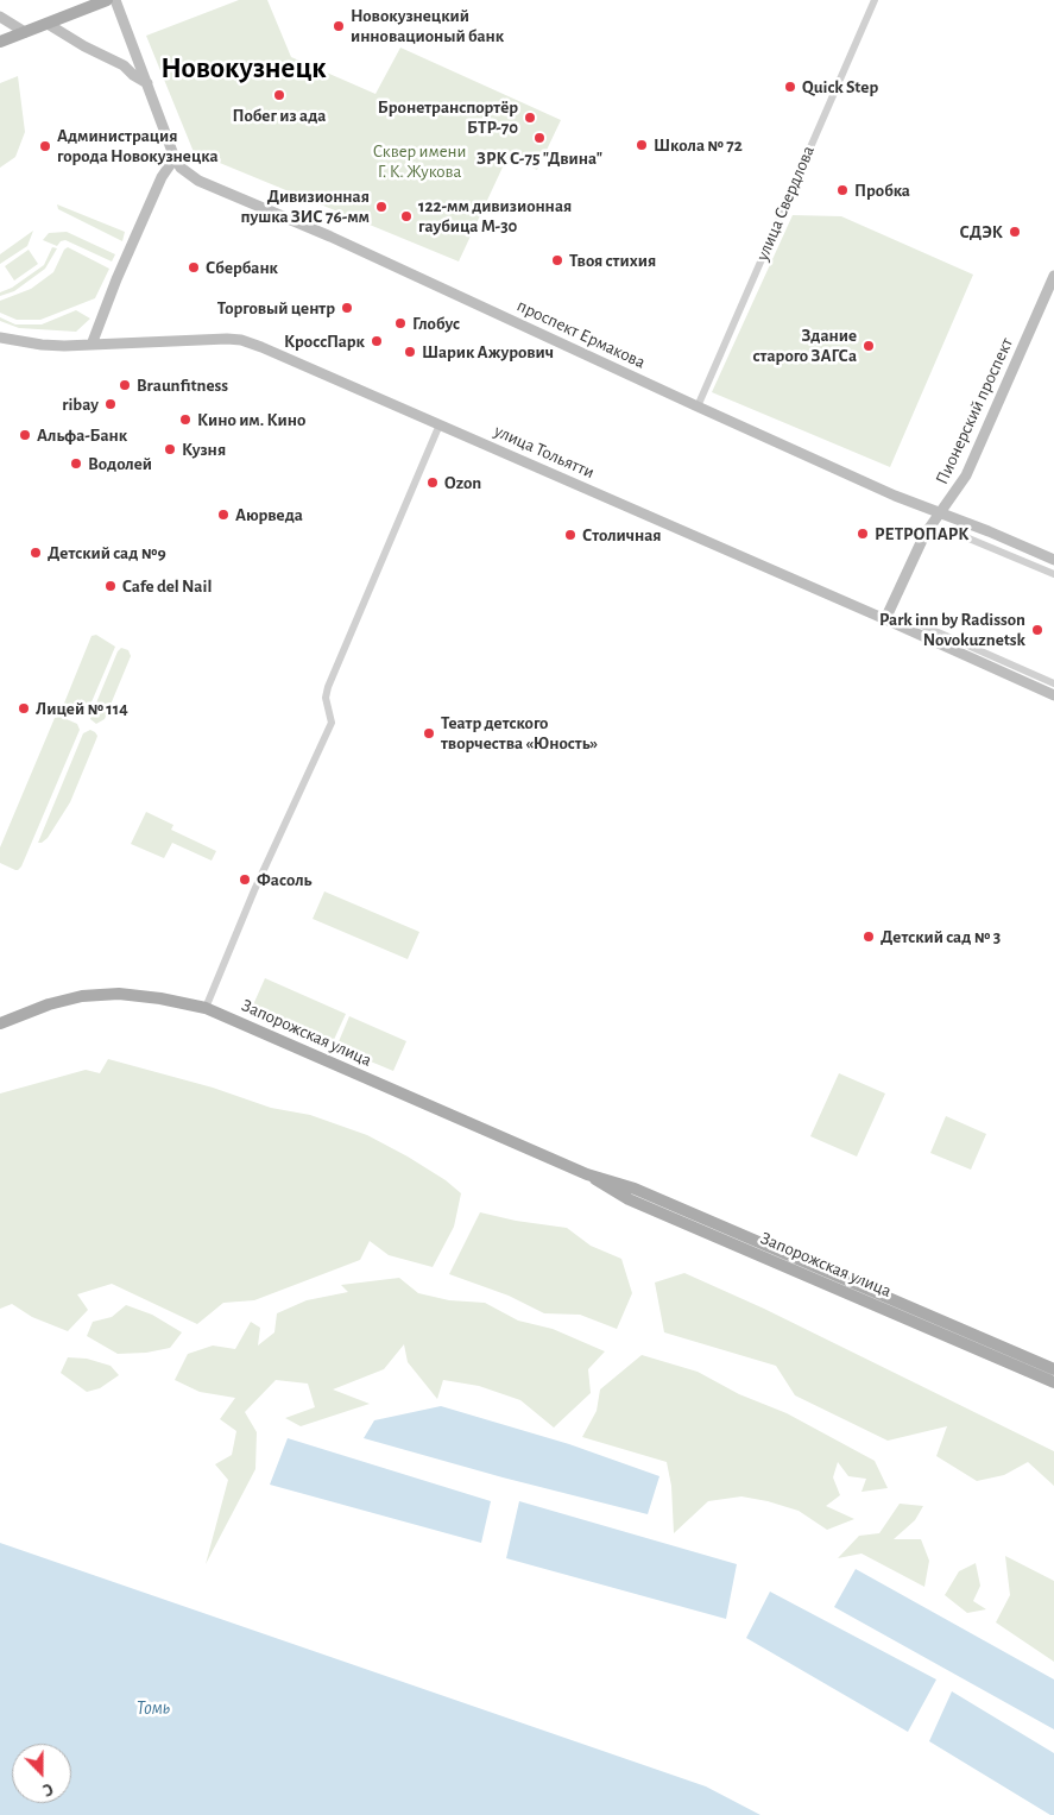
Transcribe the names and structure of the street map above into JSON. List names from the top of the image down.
{
  "streets": {
    "main road": [
      "проспект Ермакова",
      "Пионерский проспект",
      "улица Тольятти",
      "Запорожская улица"
    ],
    "street": ["улица Свердлова"]
  },
  "crossings": [
    ["улица Свердлова", "проспект Ермакова"],
    ["проспект Ермакова", "Пионерский проспект"],
    ["Пионерский проспект", "улица Тольятти"]
  ],
  "districts": ["Новокузнецк"],
  "water": ["Томь"],
  "parks": ["Сквер имени Г. К. Жукова"],
  "places": [
    "Новокузнецкий инновационый банк",
    "Quick Step",
    "Побег из ада",
    "Бронетранспортёр БТР-70",
    "ЗРК С-75 \"Двина\"",
    "Школа № 72",
    "Администрация города Новокузнецка",
    "Пробка",
    "Дивизионная пушка ЗИС 76-мм",
    "122-мм дивизионная гаубица М-30",
    "СДЭК",
    "Твоя стихия",
    "Сбербанк",
    "Торговый центр",
    "Глобус",
    "КроссПарк",
    "Здание старого ЗАГСа",
    "Шарик Ажурович",
    "Braunfitness",
    "ribay",
    "Кино им. Кино",
    "Альфа-Банк",
    "Кузня",
    "Водолей",
    "Ozon",
    "Аюрведа",
    "РЕТРОПАРК",
    "Столичная",
    "Детский сад №9",
    "Cafe del Nail",
    "Park inn by Radisson Novokuznetsk",
    "Лицей № 114",
    "Театр детского творчества «Юность»",
    "Фасоль",
    "Детский сад № 3"
  ],
  "north": "bottom"
}
